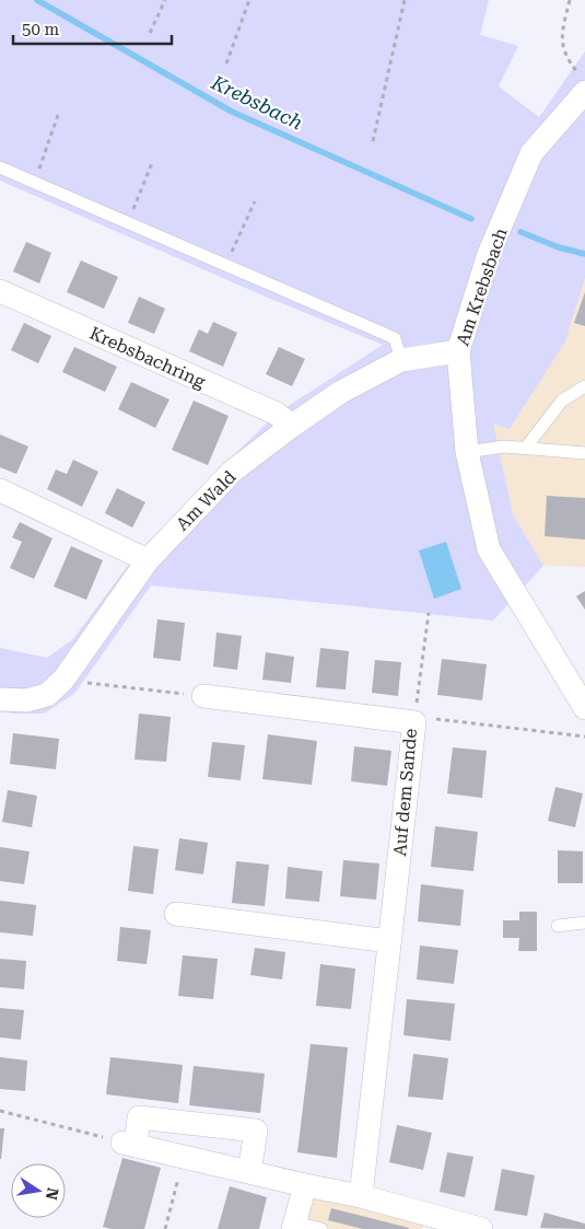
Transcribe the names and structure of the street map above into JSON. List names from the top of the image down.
{
  "streets": {
    "street": [
      "Am Krebsbach",
      "Krebsbachring",
      "Am Wald",
      "Auf dem Sande"
    ]
  },
  "crossings": [
    ["Am Krebsbach", "Am Wald"],
    ["Krebsbachring", "Am Wald"]
  ],
  "water": ["Krebsbach"],
  "scale_bar": "50 m",
  "north": "right"
}
